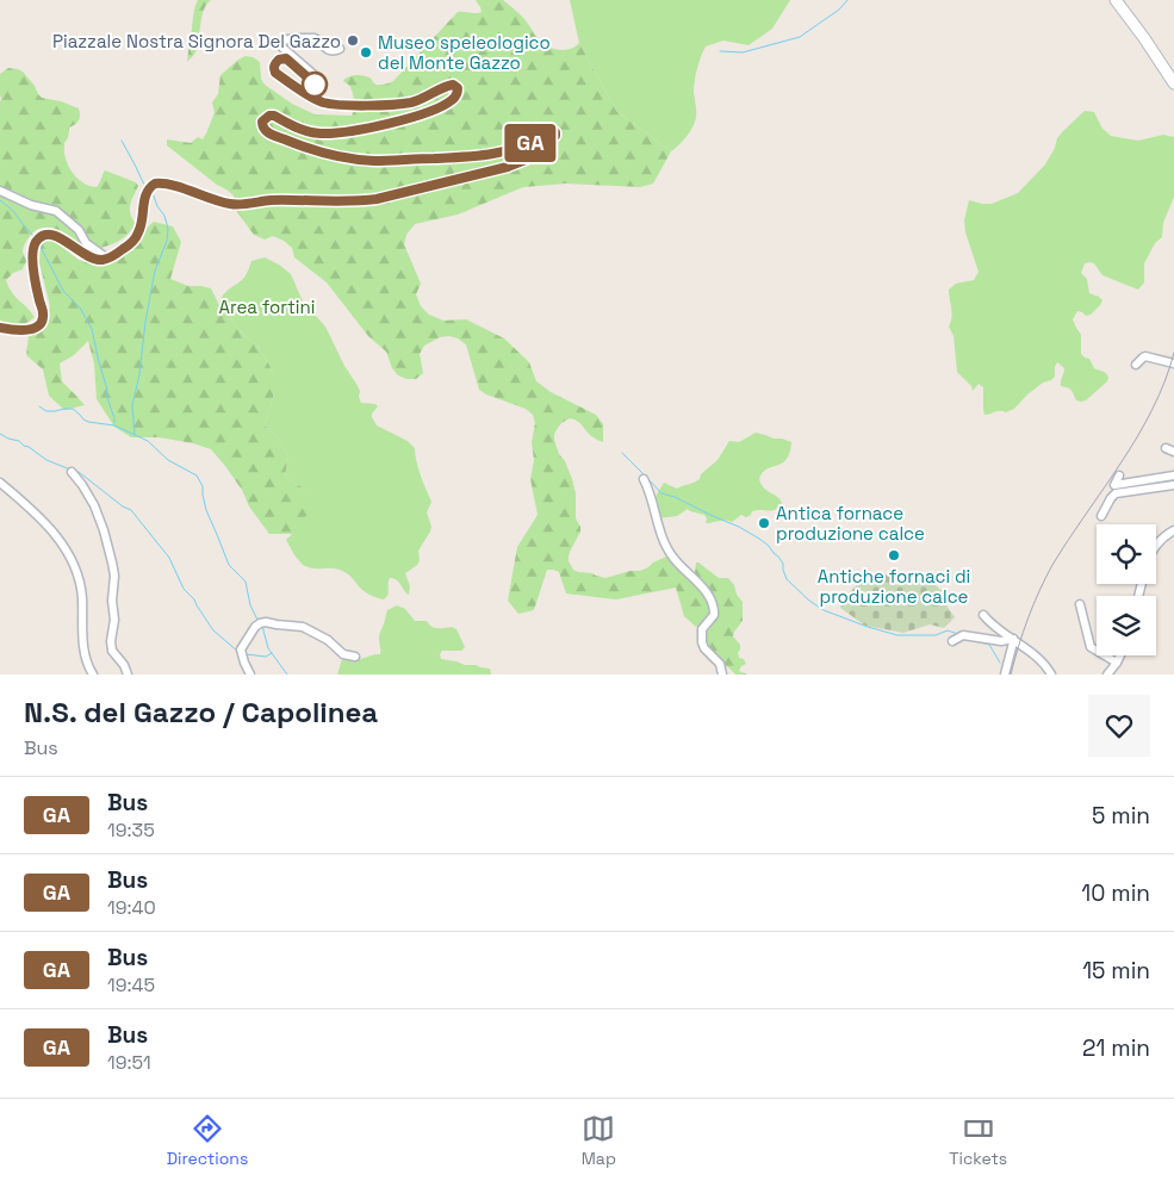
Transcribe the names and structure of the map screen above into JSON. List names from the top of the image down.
{
  "parks": ["Area fortini"],
  "places": [
    "Piazzale Nostra Signora Del Gazzo",
    "Museo speleologico del Monte Gazzo",
    "Antica fornace produzione calce",
    "Antiche fornaci di produzione calce"
  ],
  "lines": ["bus line GA"],
  "page": {
    "on_map": "GA",
    "heading": ["N.S. del Gazzo / Capolinea", "Bus"],
    "list": [
      {
        "mark": "GA",
        "name": "Bus",
        "note": "19:35",
        "value": "5 min"
      },
      {
        "mark": "GA",
        "name": "Bus",
        "note": "19:40",
        "value": "10 min"
      },
      {
        "mark": "GA",
        "name": "Bus",
        "note": "19:45",
        "value": "15 min"
      },
      {
        "mark": "GA",
        "name": "Bus",
        "note": "19:51",
        "value": "21 min"
      }
    ],
    "tabs": ["Directions", "Map", "Tickets"]
  }
}
